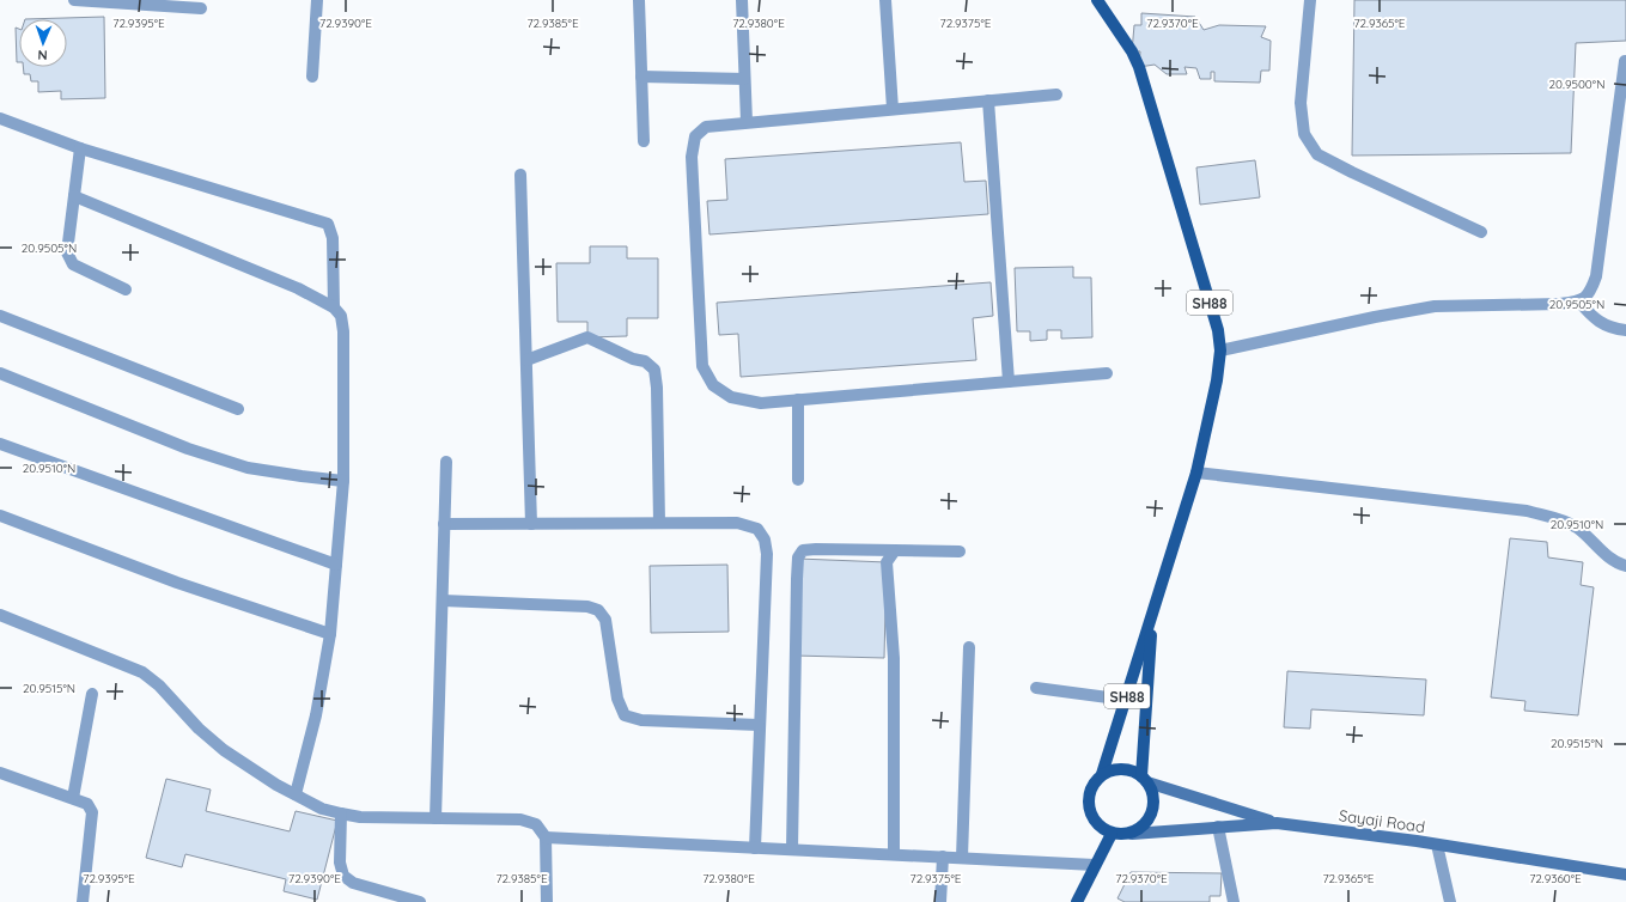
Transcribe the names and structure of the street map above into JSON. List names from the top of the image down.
{
  "streets": {
    "main road": ["SH88", "Sayaji Road"]
  },
  "crossings": [
    ["SH88", "Sayaji Road"]
  ],
  "north": "bottom",
  "coordinates": [
    "72.9395°E",
    "72.9390°E",
    "72.9385°E",
    "72.9380°E",
    "72.9375°E",
    "72.9370°E",
    "72.9365°E",
    "20.9500°N",
    "20.9505°N",
    "20.9510°N",
    "20.9515°N",
    "72.9360°E"
  ]
}
